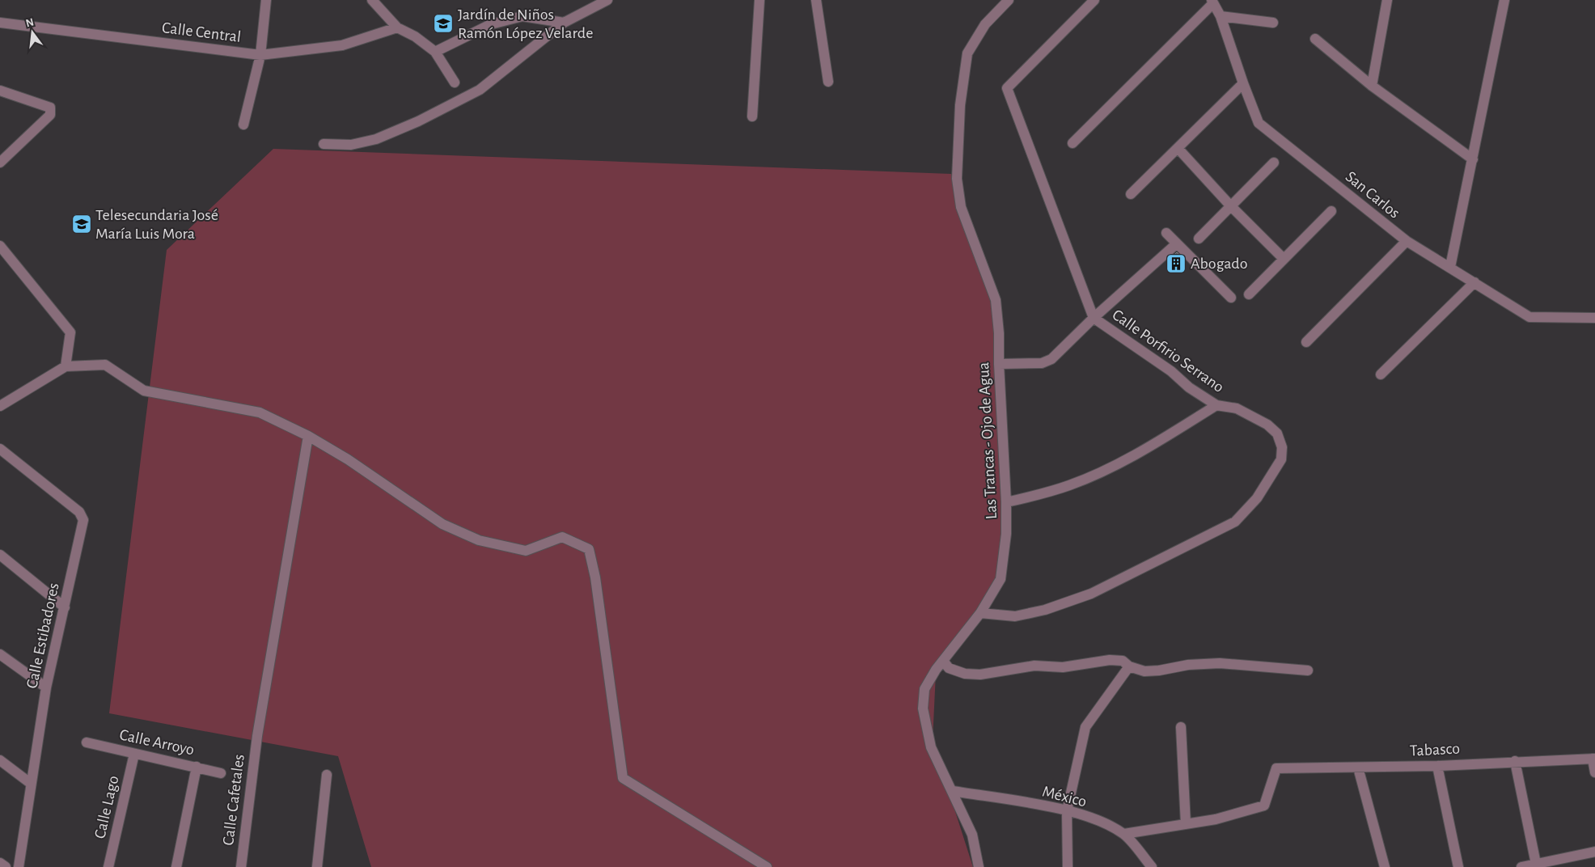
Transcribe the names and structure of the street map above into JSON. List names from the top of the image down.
{
  "streets": {
    "street": [
      "Calle Central",
      "San Carlos",
      "Calle Porfirio Serrano",
      "Las Trancas - Ojo de Agua",
      "Calle Estibadores",
      "Calle Arroyo",
      "Tabasco",
      "México",
      "Calle Cafetales",
      "Calle Lago"
    ]
  },
  "crossings": [
    ["Calle Porfirio Serrano", "Las Trancas - Ojo de Agua"],
    ["Las Trancas - Ojo de Agua", "México"],
    ["Calle Arroyo", "Calle Lago"]
  ],
  "places": {
    "school or university": ["Jardín de Niños Ramón López Velarde", "Telesecundaria José María Luis Mora"],
    "building": ["Abogado"]
  },
  "north": "top"
}
